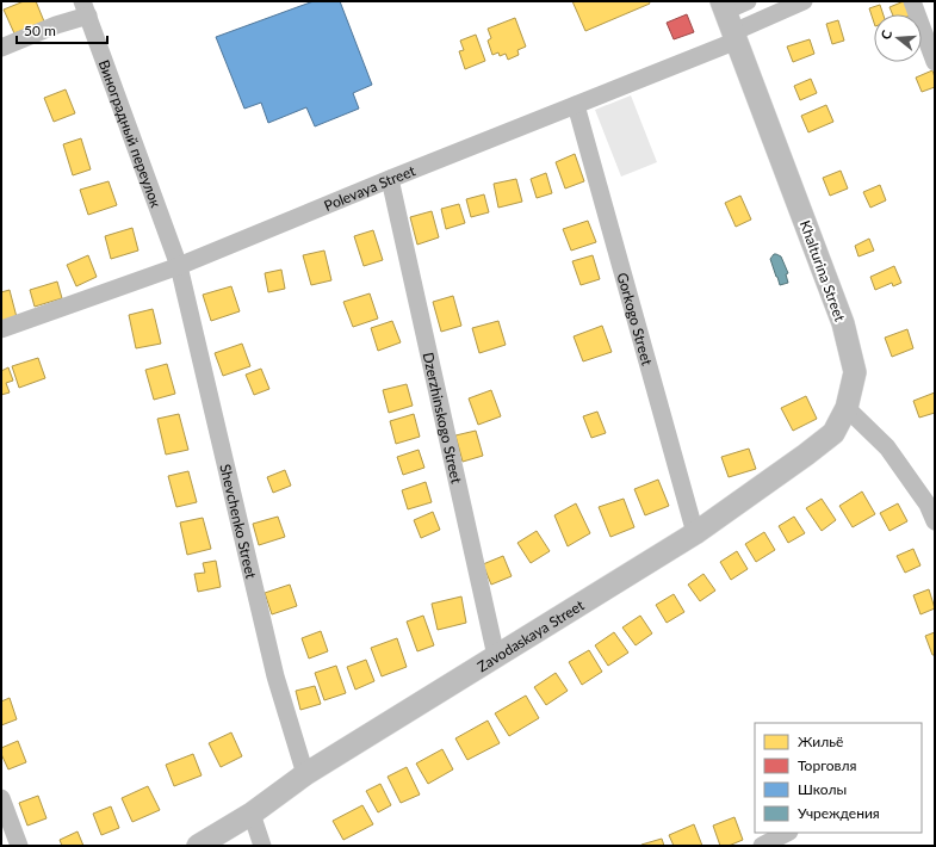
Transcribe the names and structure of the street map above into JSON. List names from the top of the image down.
{
  "streets": {
    "main road": ["Khalturina Street", "Zavodaskaya Street"],
    "street": [
      "Виноградный переулок",
      "Polevaya Street",
      "Gorkogo Street",
      "Dzerzhinskogo Street",
      "Shevchenko Street"
    ]
  },
  "crossings": [
    ["Виноградный переулок", "Polevaya Street"],
    ["Виноградный переулок", "Shevchenko Street"],
    ["Polevaya Street", "Khalturina Street"],
    ["Polevaya Street", "Gorkogo Street"],
    ["Polevaya Street", "Dzerzhinskogo Street"],
    ["Polevaya Street", "Shevchenko Street"],
    ["Khalturina Street", "Zavodaskaya Street"],
    ["Gorkogo Street", "Zavodaskaya Street"],
    ["Dzerzhinskogo Street", "Zavodaskaya Street"],
    ["Shevchenko Street", "Zavodaskaya Street"]
  ],
  "legend": [
    "Жильё",
    "Торговля",
    "Школы",
    "Учреждения"
  ],
  "scale_bar": "50 m",
  "north": "left"
}
